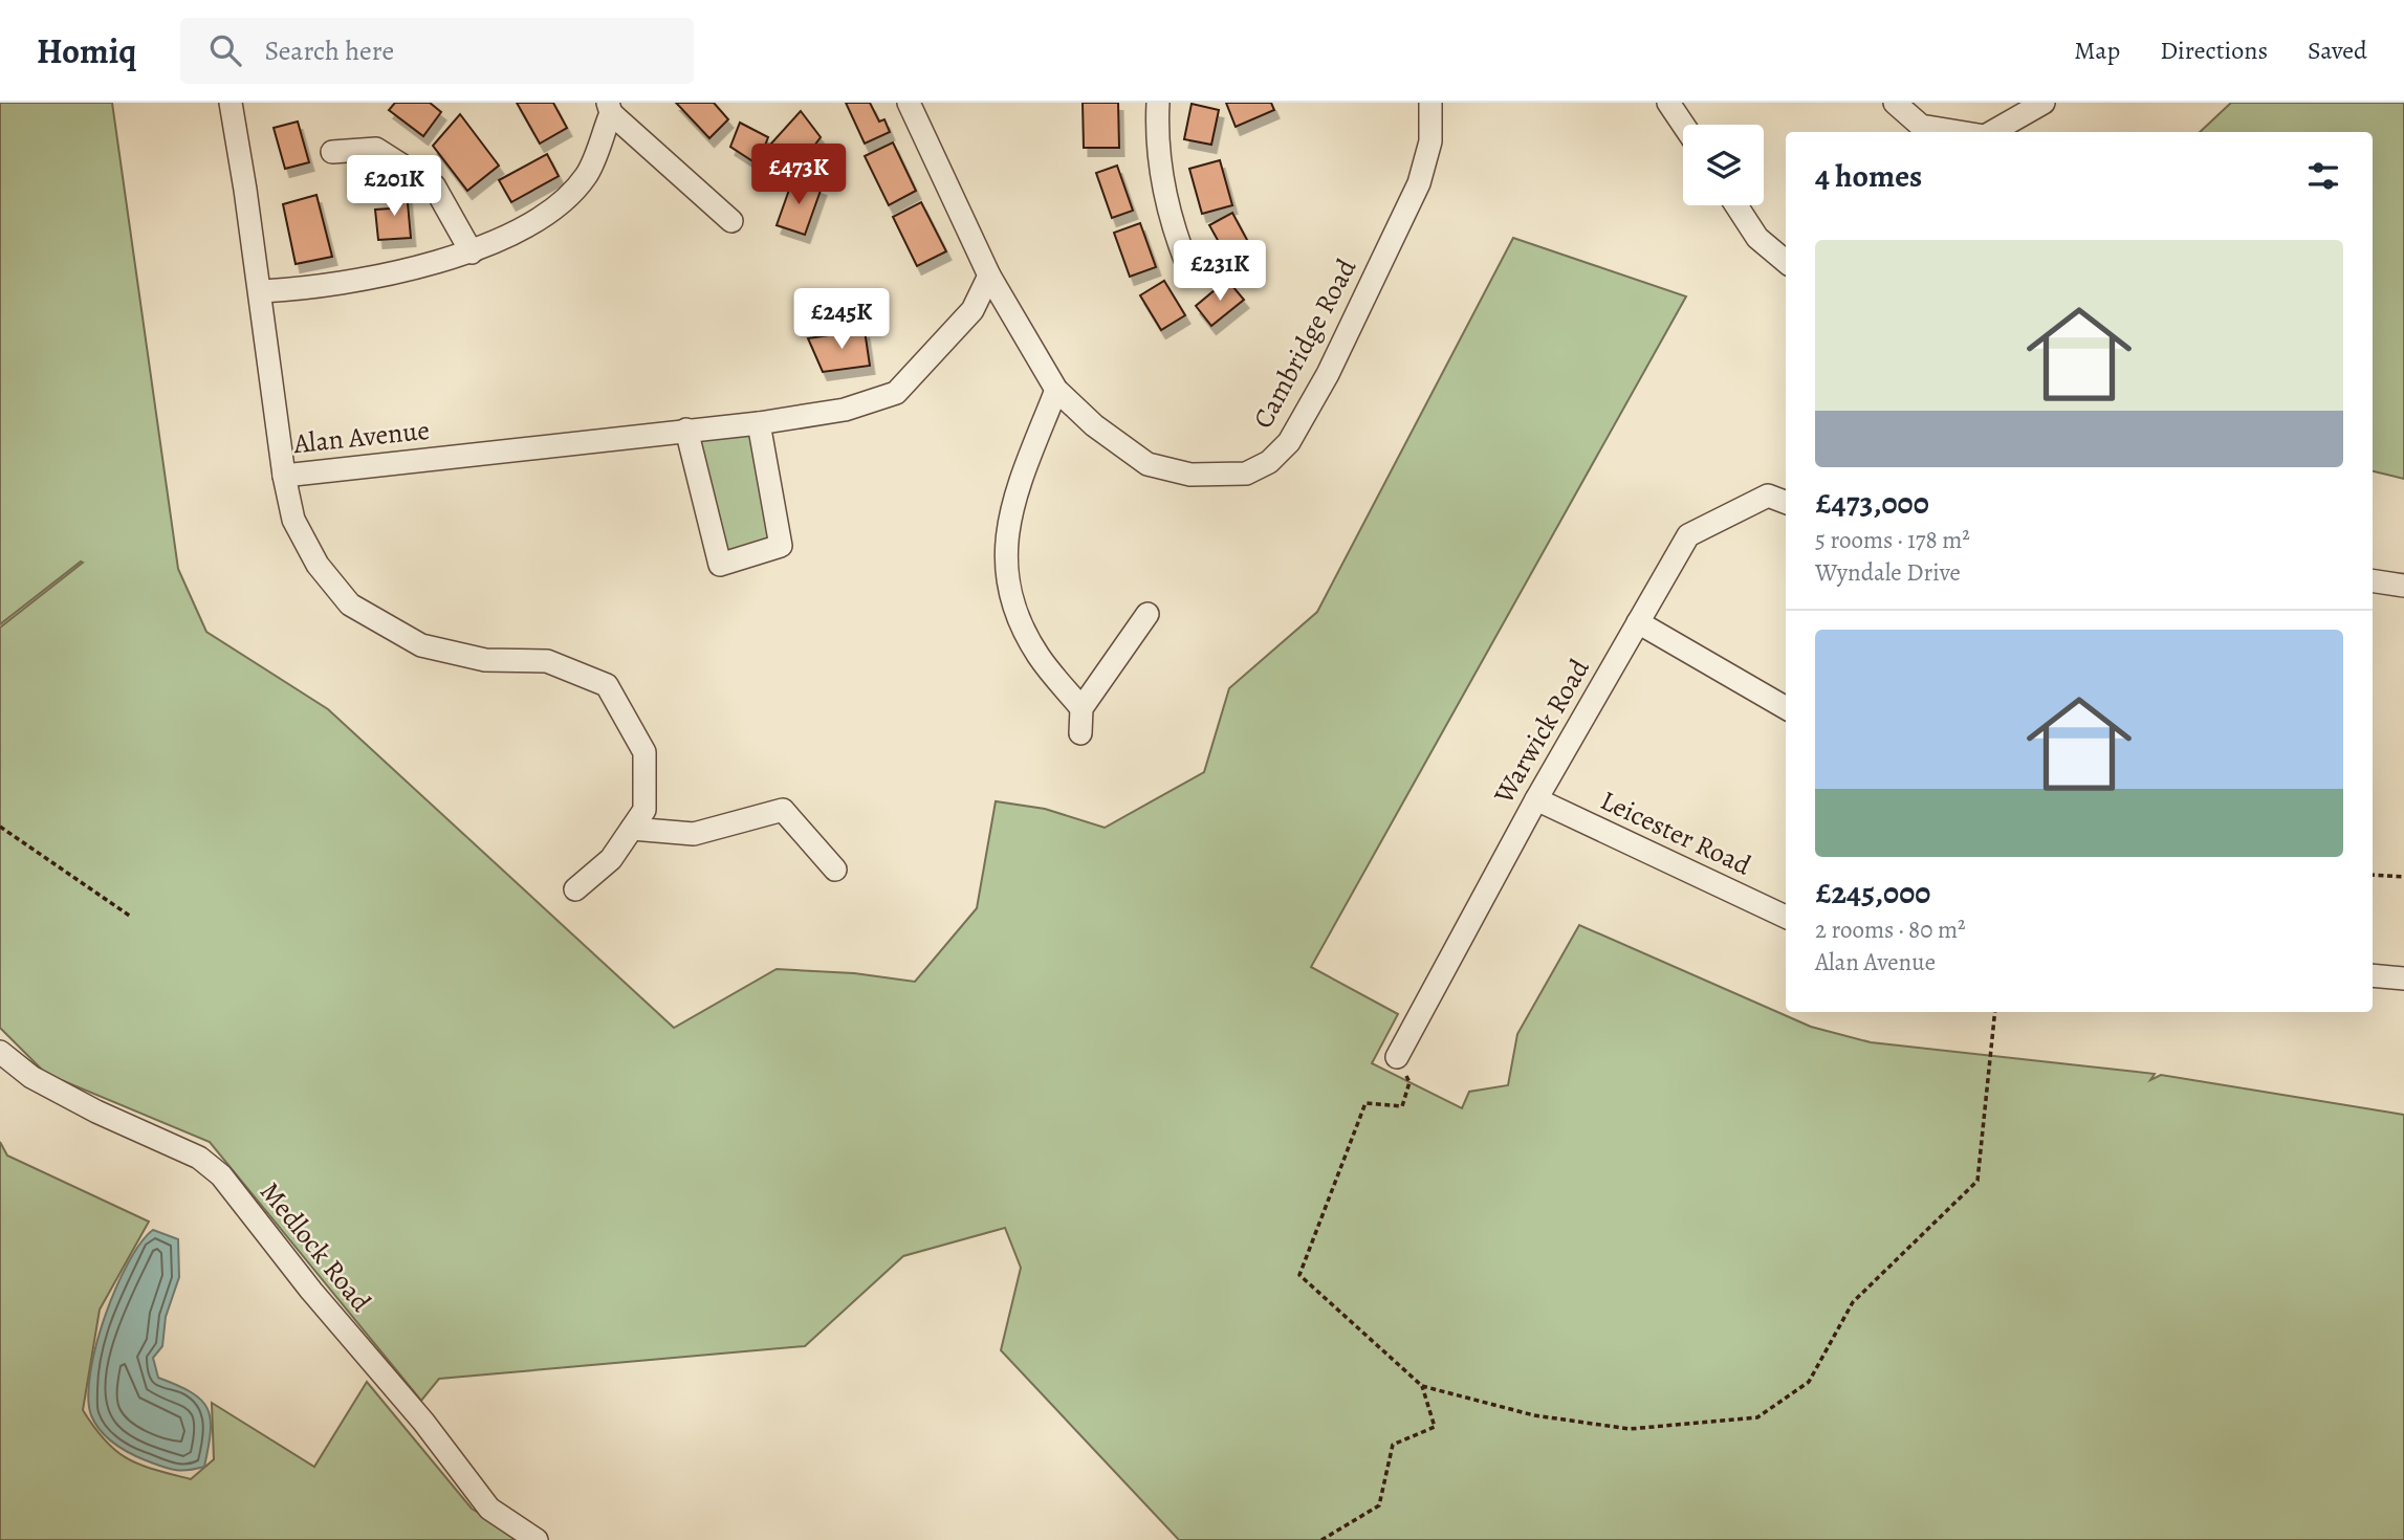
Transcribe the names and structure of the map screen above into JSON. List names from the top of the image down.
{
  "streets": {
    "street": [
      "Cambridge Road",
      "Alan Avenue",
      "Warwick Road",
      "Leicester Road",
      "Medlock Road"
    ]
  },
  "crossings": [
    ["Cambridge Road", "Alan Avenue"],
    ["Warwick Road", "Leicester Road"]
  ],
  "page": {
    "header": "Homiq",
    "search": "Search here",
    "nav": ["Map", "Directions", "Saved"],
    "heading": "4 homes",
    "price": [
      "£473K",
      "£201K",
      "£231K",
      "£245K"
    ],
    "list": [
      {
        "name": "£473,000",
        "note": "5 rooms · 178 m² · Wyndale Drive"
      },
      {
        "name": "£245,000",
        "note": "2 rooms · 80 m² · Alan Avenue"
      }
    ]
  }
}
